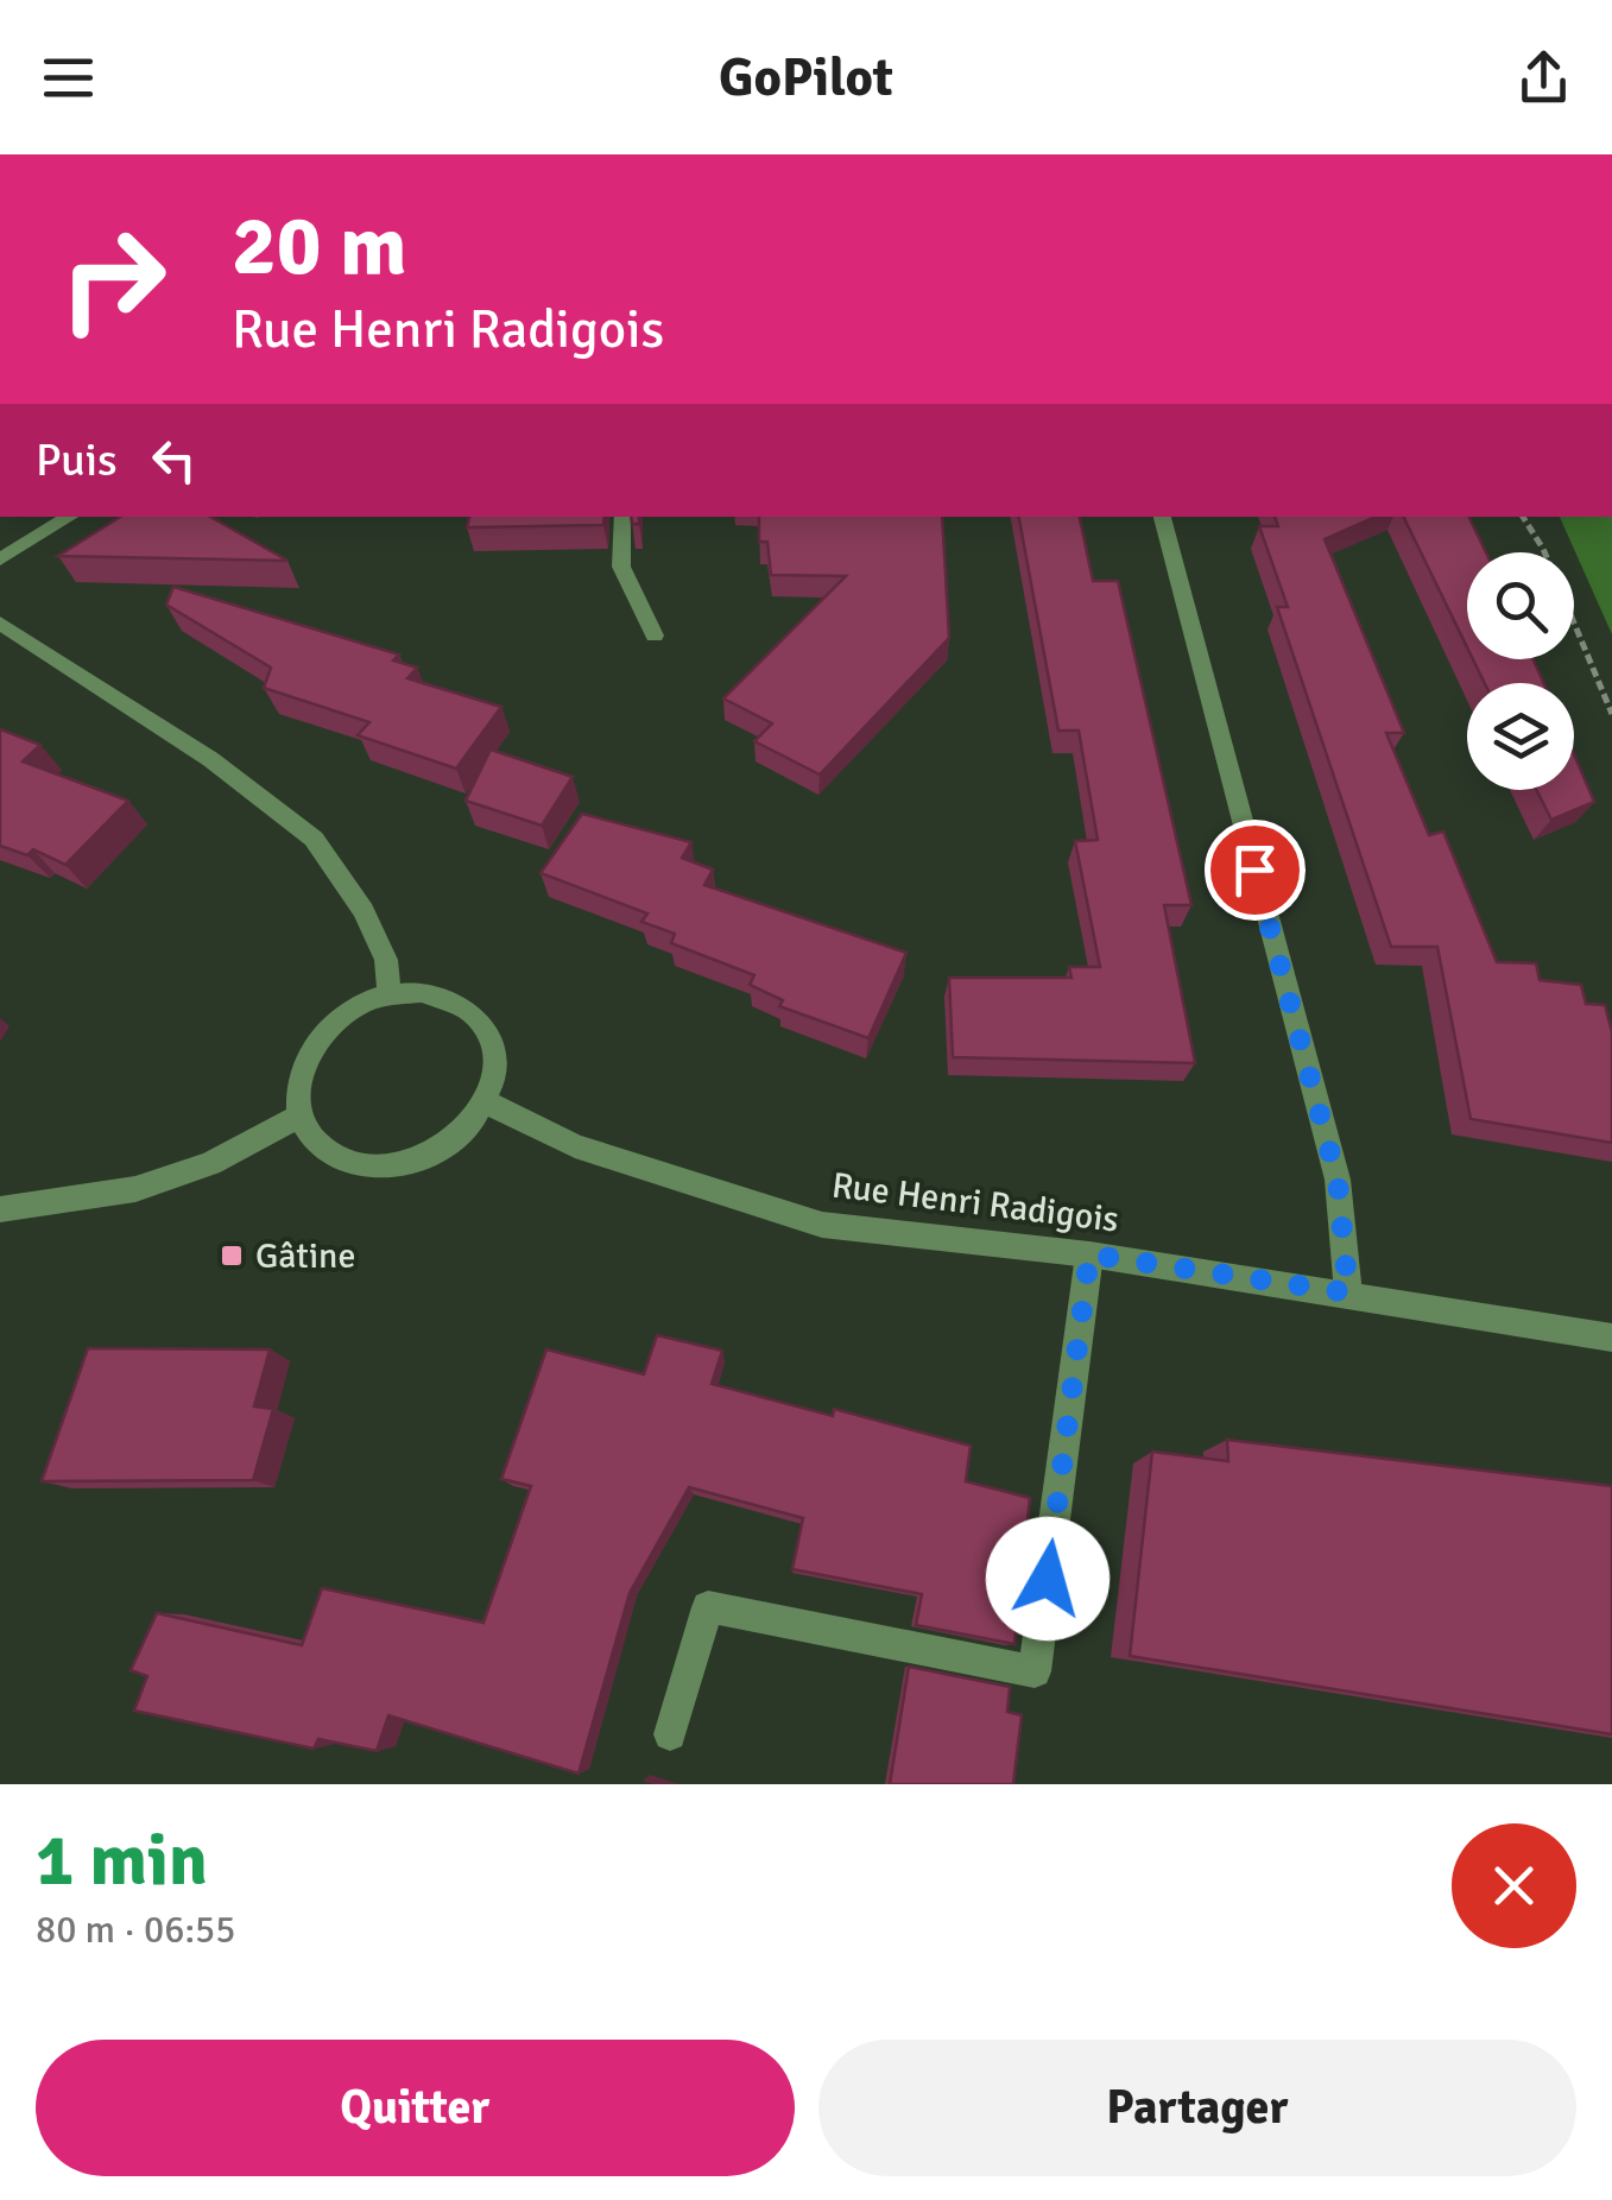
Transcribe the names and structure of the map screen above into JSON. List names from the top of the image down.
{
  "streets": {
    "street": ["Rue Henri Radigois"]
  },
  "places": {
    "transit": ["Gâtine"]
  },
  "page": {
    "header": "GoPilot",
    "turn": ["20 m", "Rue Henri Radigois"],
    "then": "Puis",
    "heading": ["1 min", "80 m · 06:55"],
    "buttons": ["Quitter", "Partager"]
  }
}
